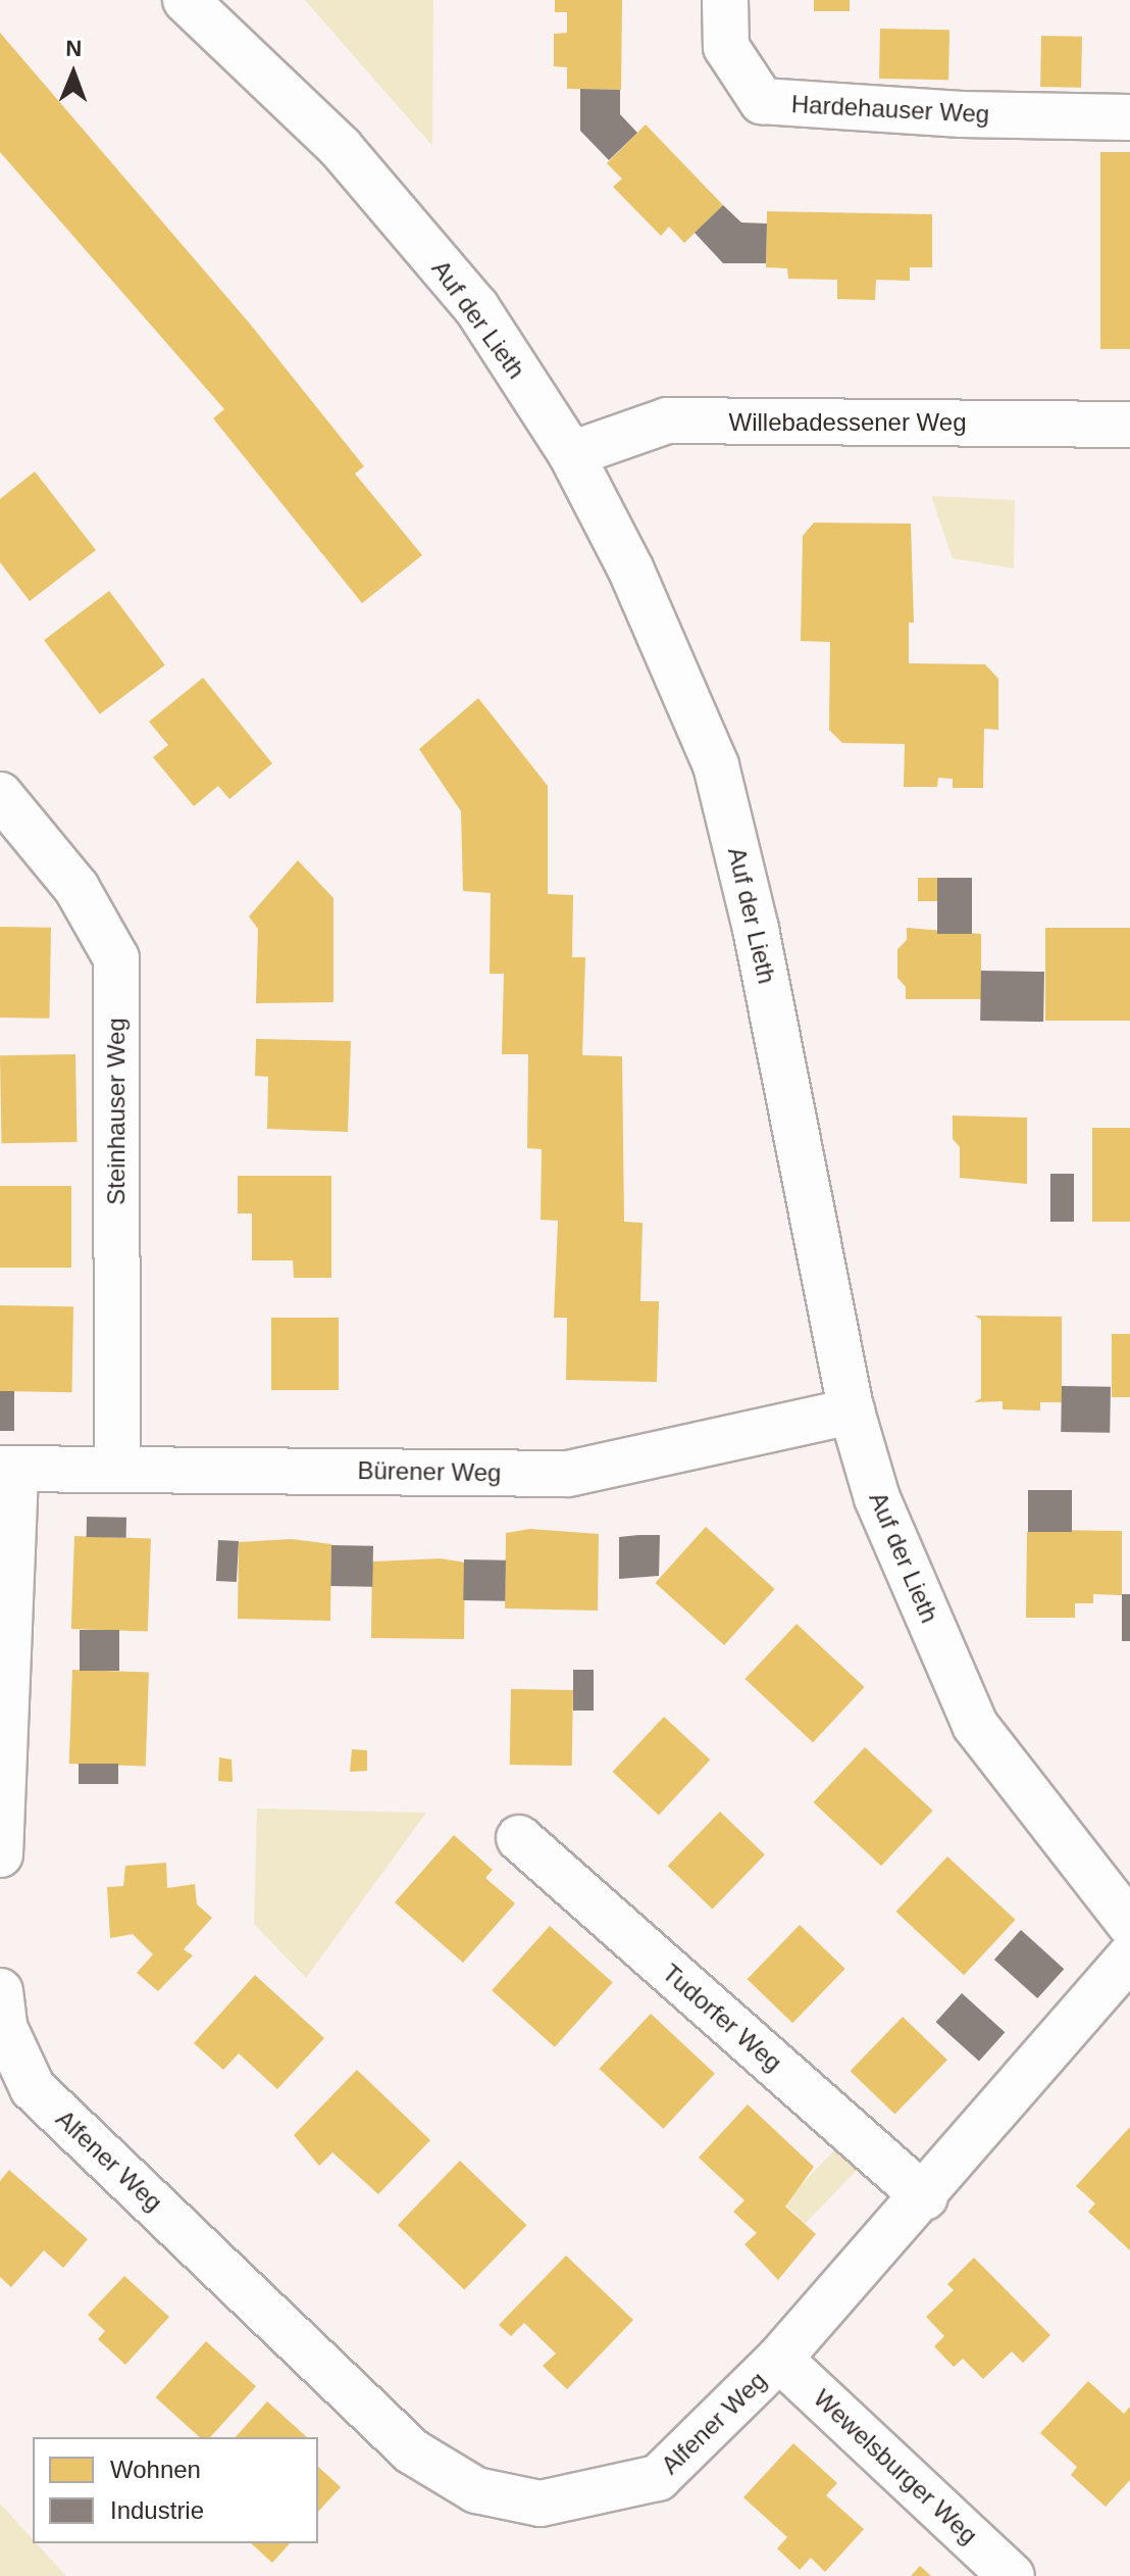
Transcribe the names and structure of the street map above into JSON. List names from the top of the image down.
{
  "streets": {
    "street": [
      "Hardehauser Weg",
      "Auf der Lieth",
      "Willebadessener Weg",
      "Steinhauser Weg",
      "Bürener Weg",
      "Tudorfer Weg",
      "Alfener Weg",
      "Wewelsburger Weg"
    ]
  },
  "crossings": [
    ["Auf der Lieth", "Willebadessener Weg"],
    ["Auf der Lieth", "Bürener Weg"],
    ["Steinhauser Weg", "Bürener Weg"],
    ["Tudorfer Weg", "Alfener Weg"],
    ["Alfener Weg", "Wewelsburger Weg"]
  ],
  "legend": ["Wohnen", "Industrie"],
  "north": "top"
}
